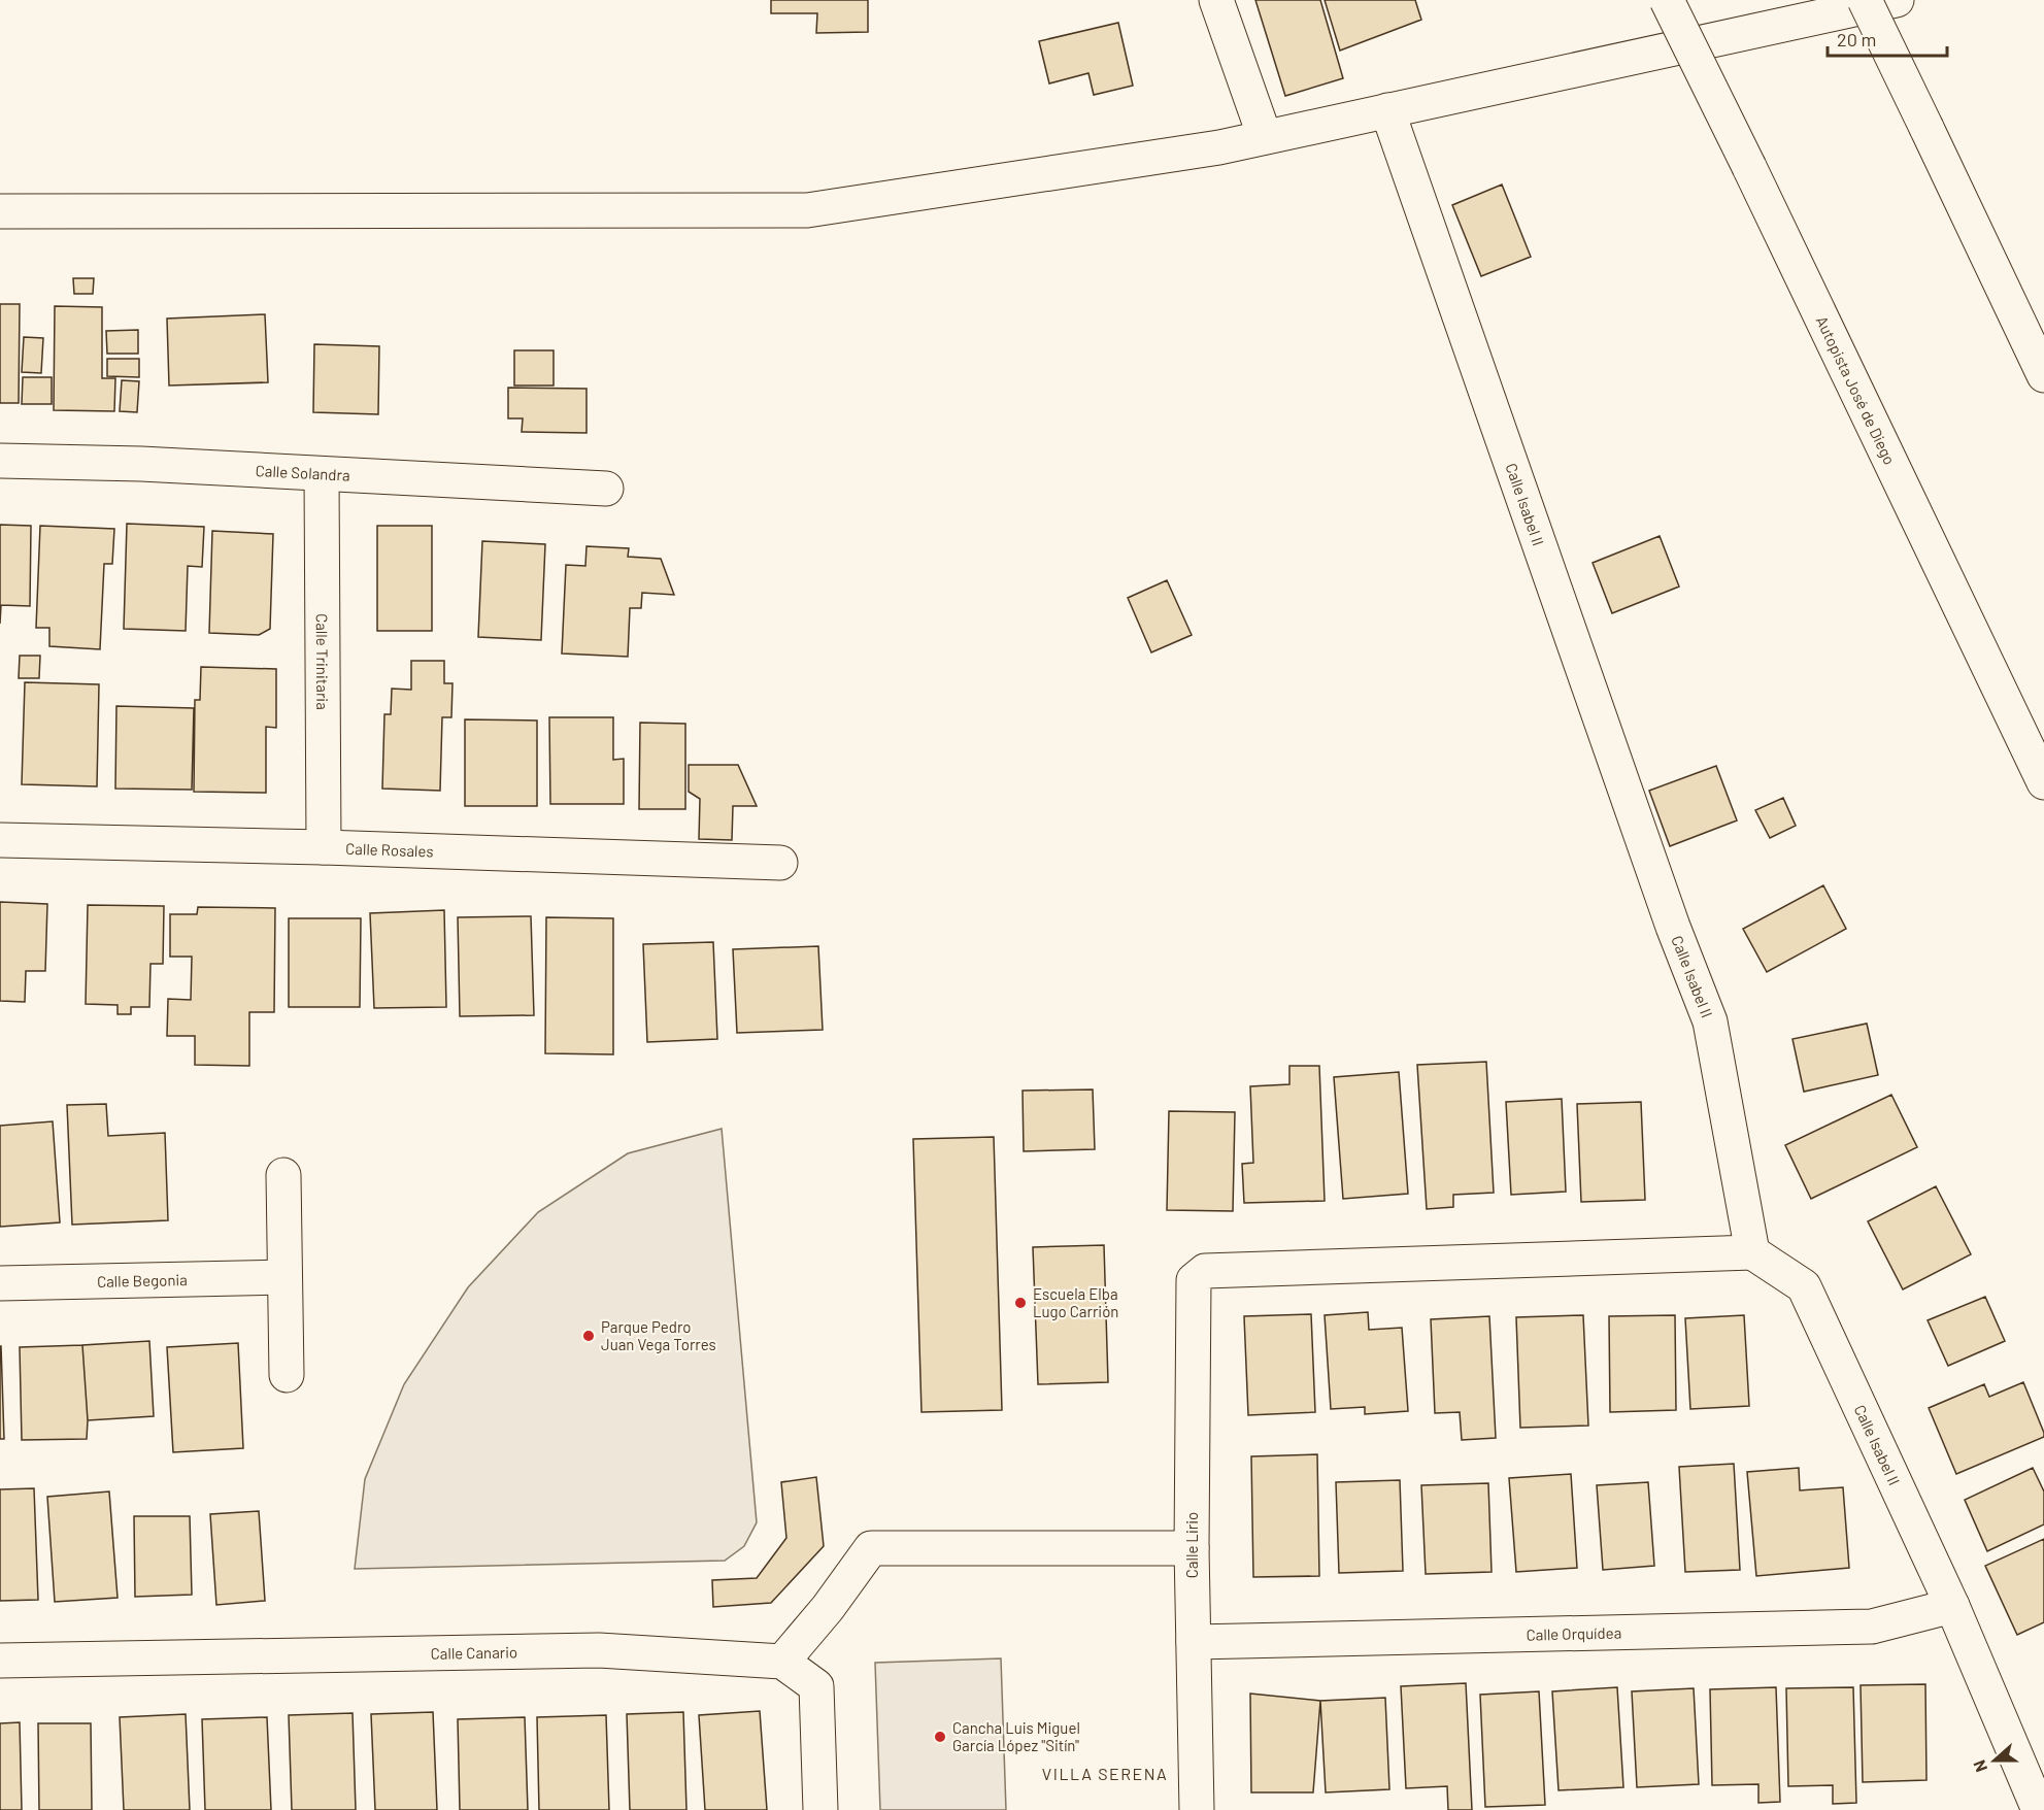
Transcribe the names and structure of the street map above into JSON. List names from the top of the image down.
{
  "streets": {
    "main road": [
      "Autopista José de Diego",
      "Calle Solandra",
      "Calle Isabel II",
      "Calle Trinitaria",
      "Calle Rosales",
      "Calle Begonia",
      "Calle Lirio",
      "Calle Orquídea",
      "Calle Canario"
    ]
  },
  "crossings": [
    ["Calle Solandra", "Calle Trinitaria"],
    ["Calle Isabel II", "Calle Lirio"],
    ["Calle Isabel II", "Calle Orquídea"],
    ["Calle Trinitaria", "Calle Rosales"],
    ["Calle Lirio", "Calle Orquídea"]
  ],
  "districts": ["VILLA SERENA"],
  "places": ["Escuela Elba Lugo Carrión", "Parque Pedro Juan Vega Torres", "Cancha Luis Miguel García López \"Sitín\""],
  "scale_bar": "20 m",
  "north": "left"
}
